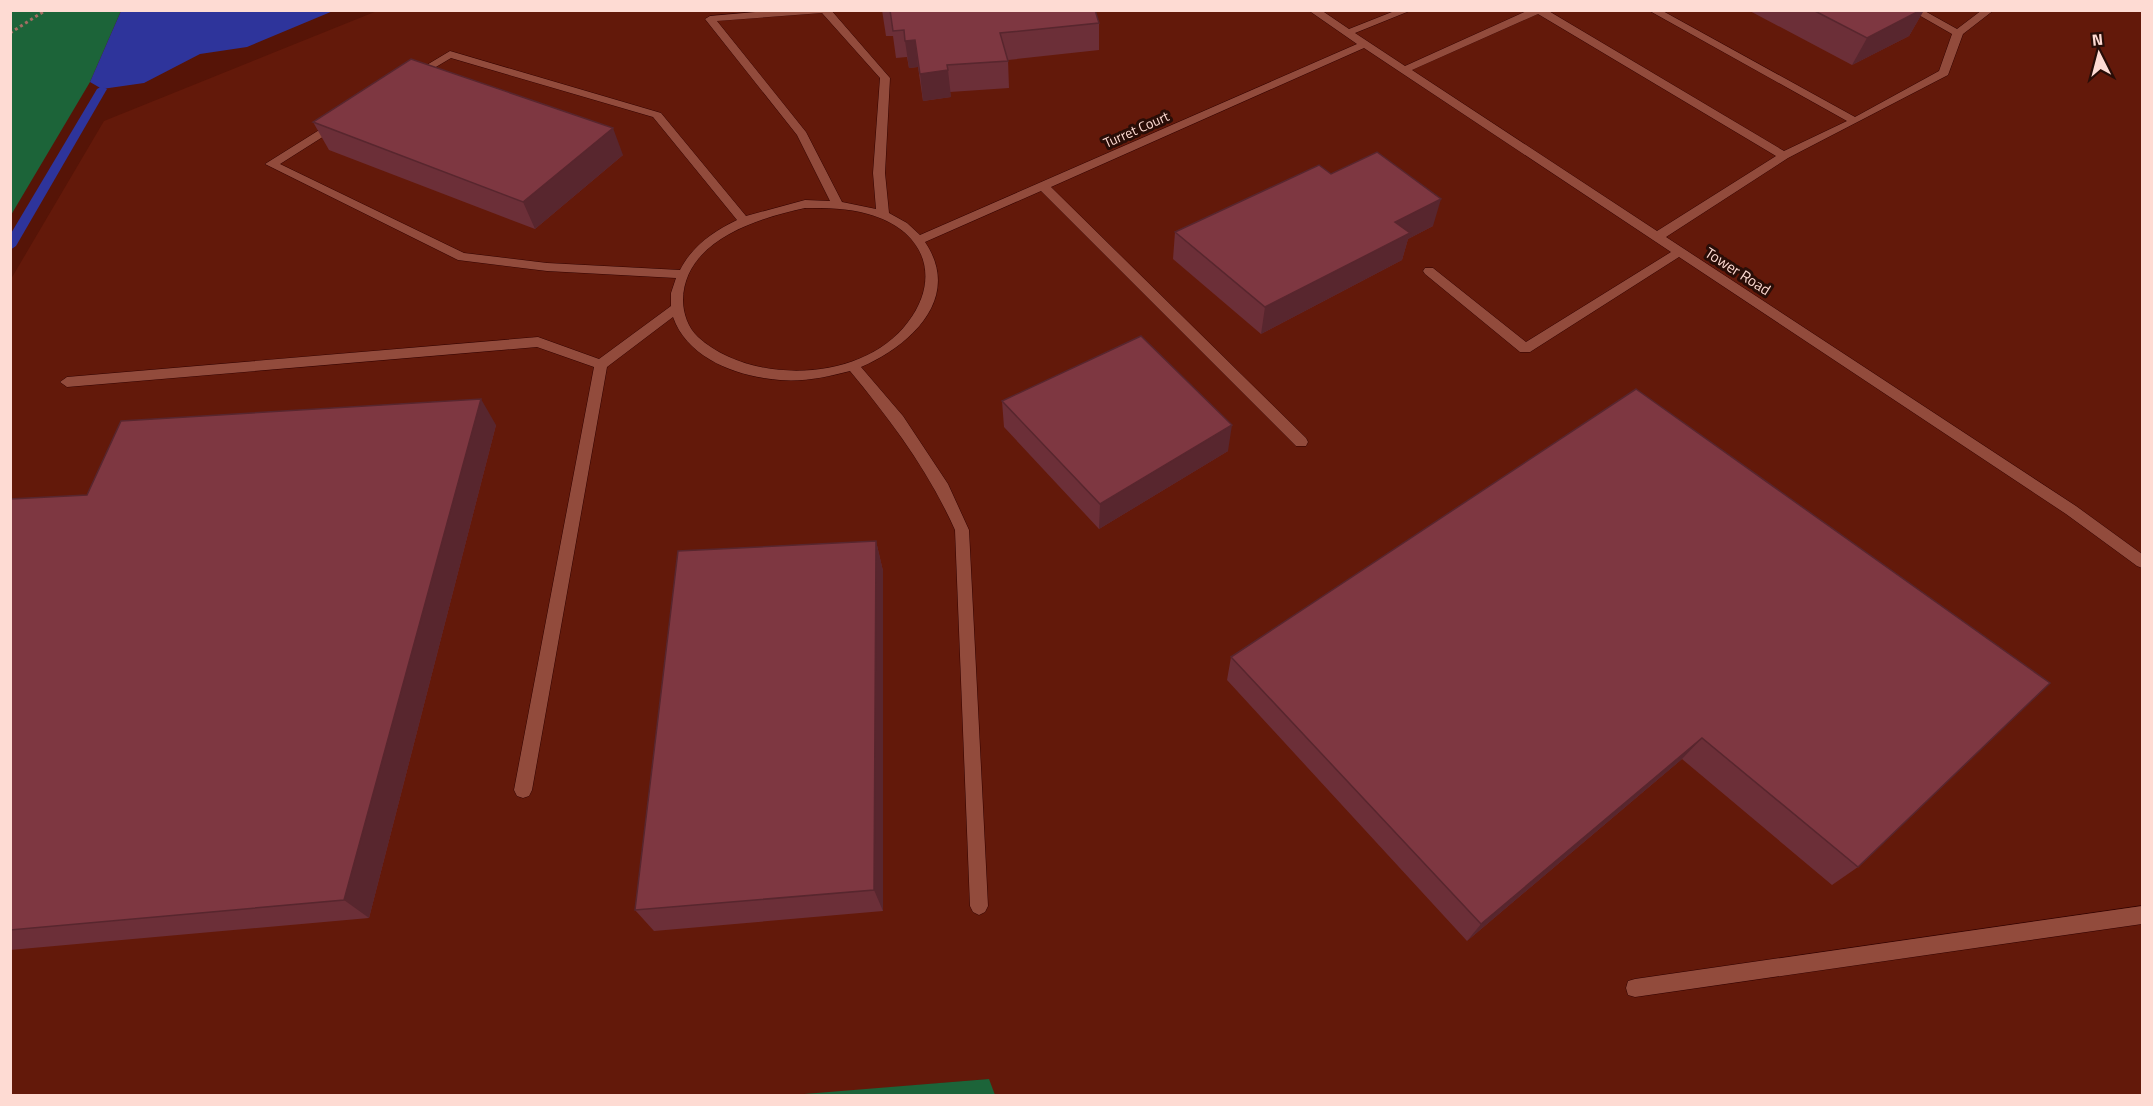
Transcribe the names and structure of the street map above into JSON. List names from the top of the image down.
{
  "streets": {
    "street": ["Turret Court", "Tower Road"]
  },
  "crossings": [
    ["Turret Court", "Tower Road"]
  ],
  "north": "top"
}
